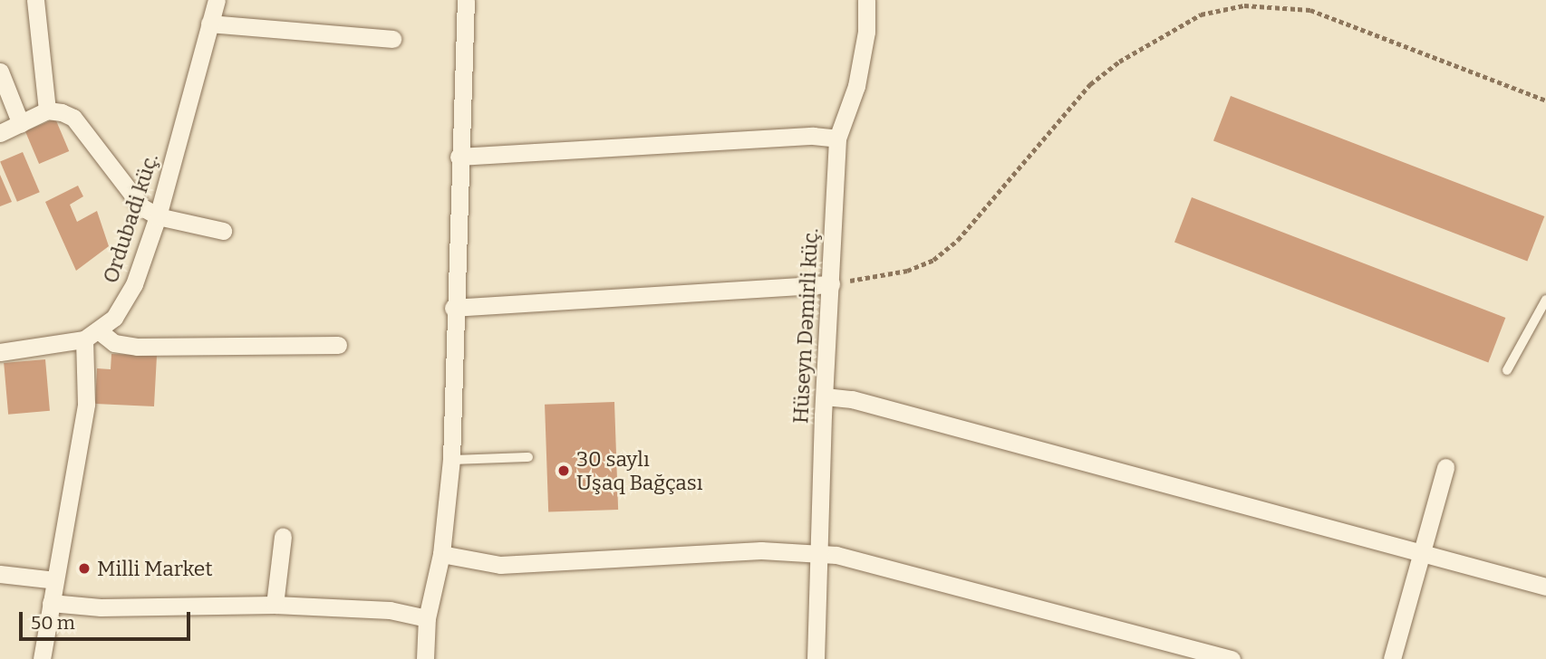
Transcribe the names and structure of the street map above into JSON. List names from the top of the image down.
{
  "streets": {
    "street": ["Ordubadi küç.", "Hüseyn Dəmirli küç."]
  },
  "places": ["30 saylı Uşaq Bağçası", "Milli Market"],
  "scale_bar": "50 m"
}
